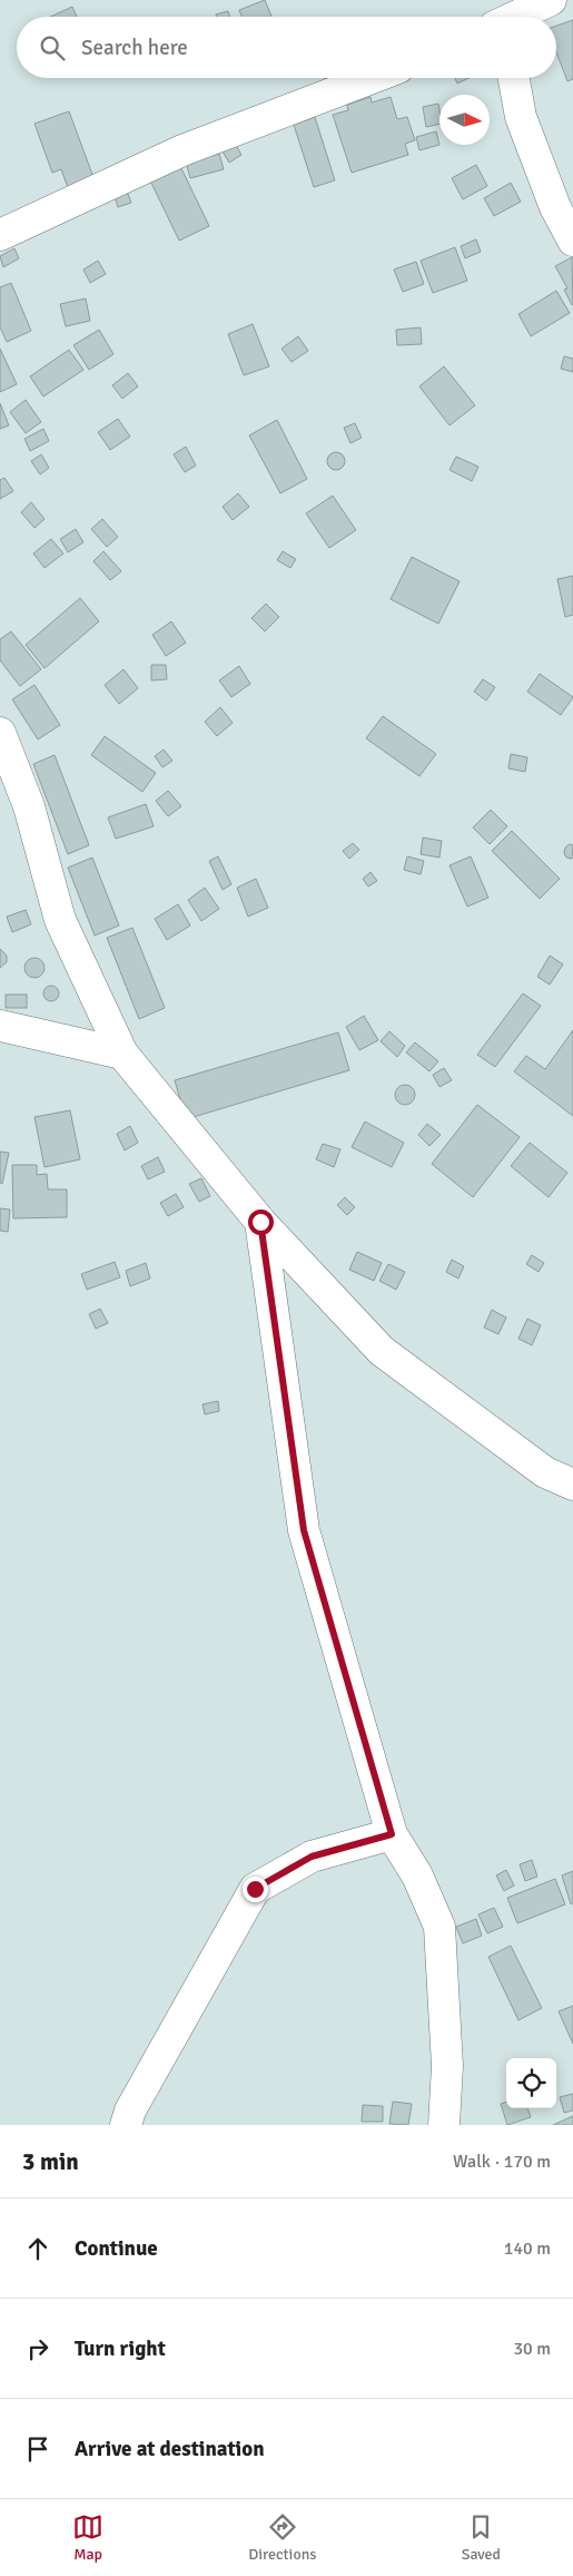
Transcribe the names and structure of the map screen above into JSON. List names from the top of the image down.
{
  "north": "right",
  "page": {
    "search": "Search here",
    "heading": ["3 min", "Walk · 170 m"],
    "list": [
      ["Continue", "140 m"],
      ["Turn right", "30 m"],
      "Arrive at destination"
    ],
    "nav": ["Map", "Directions", "Saved"]
  }
}
